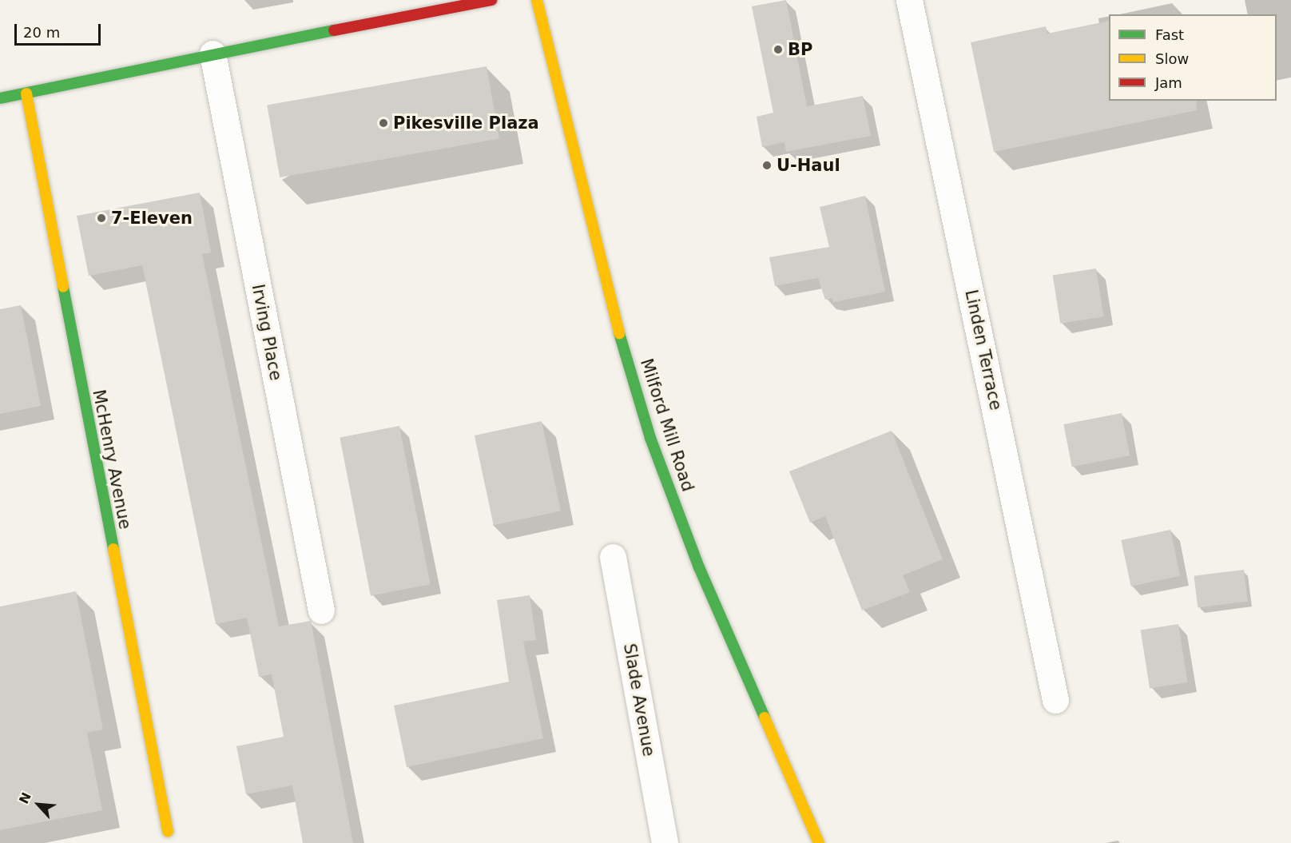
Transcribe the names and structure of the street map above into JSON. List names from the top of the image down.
{
  "streets": {
    "main road": ["Milford Mill Road", "McHenry Avenue"],
    "street": ["Irving Place", "Linden Terrace", "Slade Avenue"]
  },
  "places": [
    "BP",
    "Pikesville Plaza",
    "U-Haul",
    "7-Eleven"
  ],
  "legend": ["Fast", "Slow", "Jam"],
  "scale_bar": "20 m",
  "north": "top left"
}
